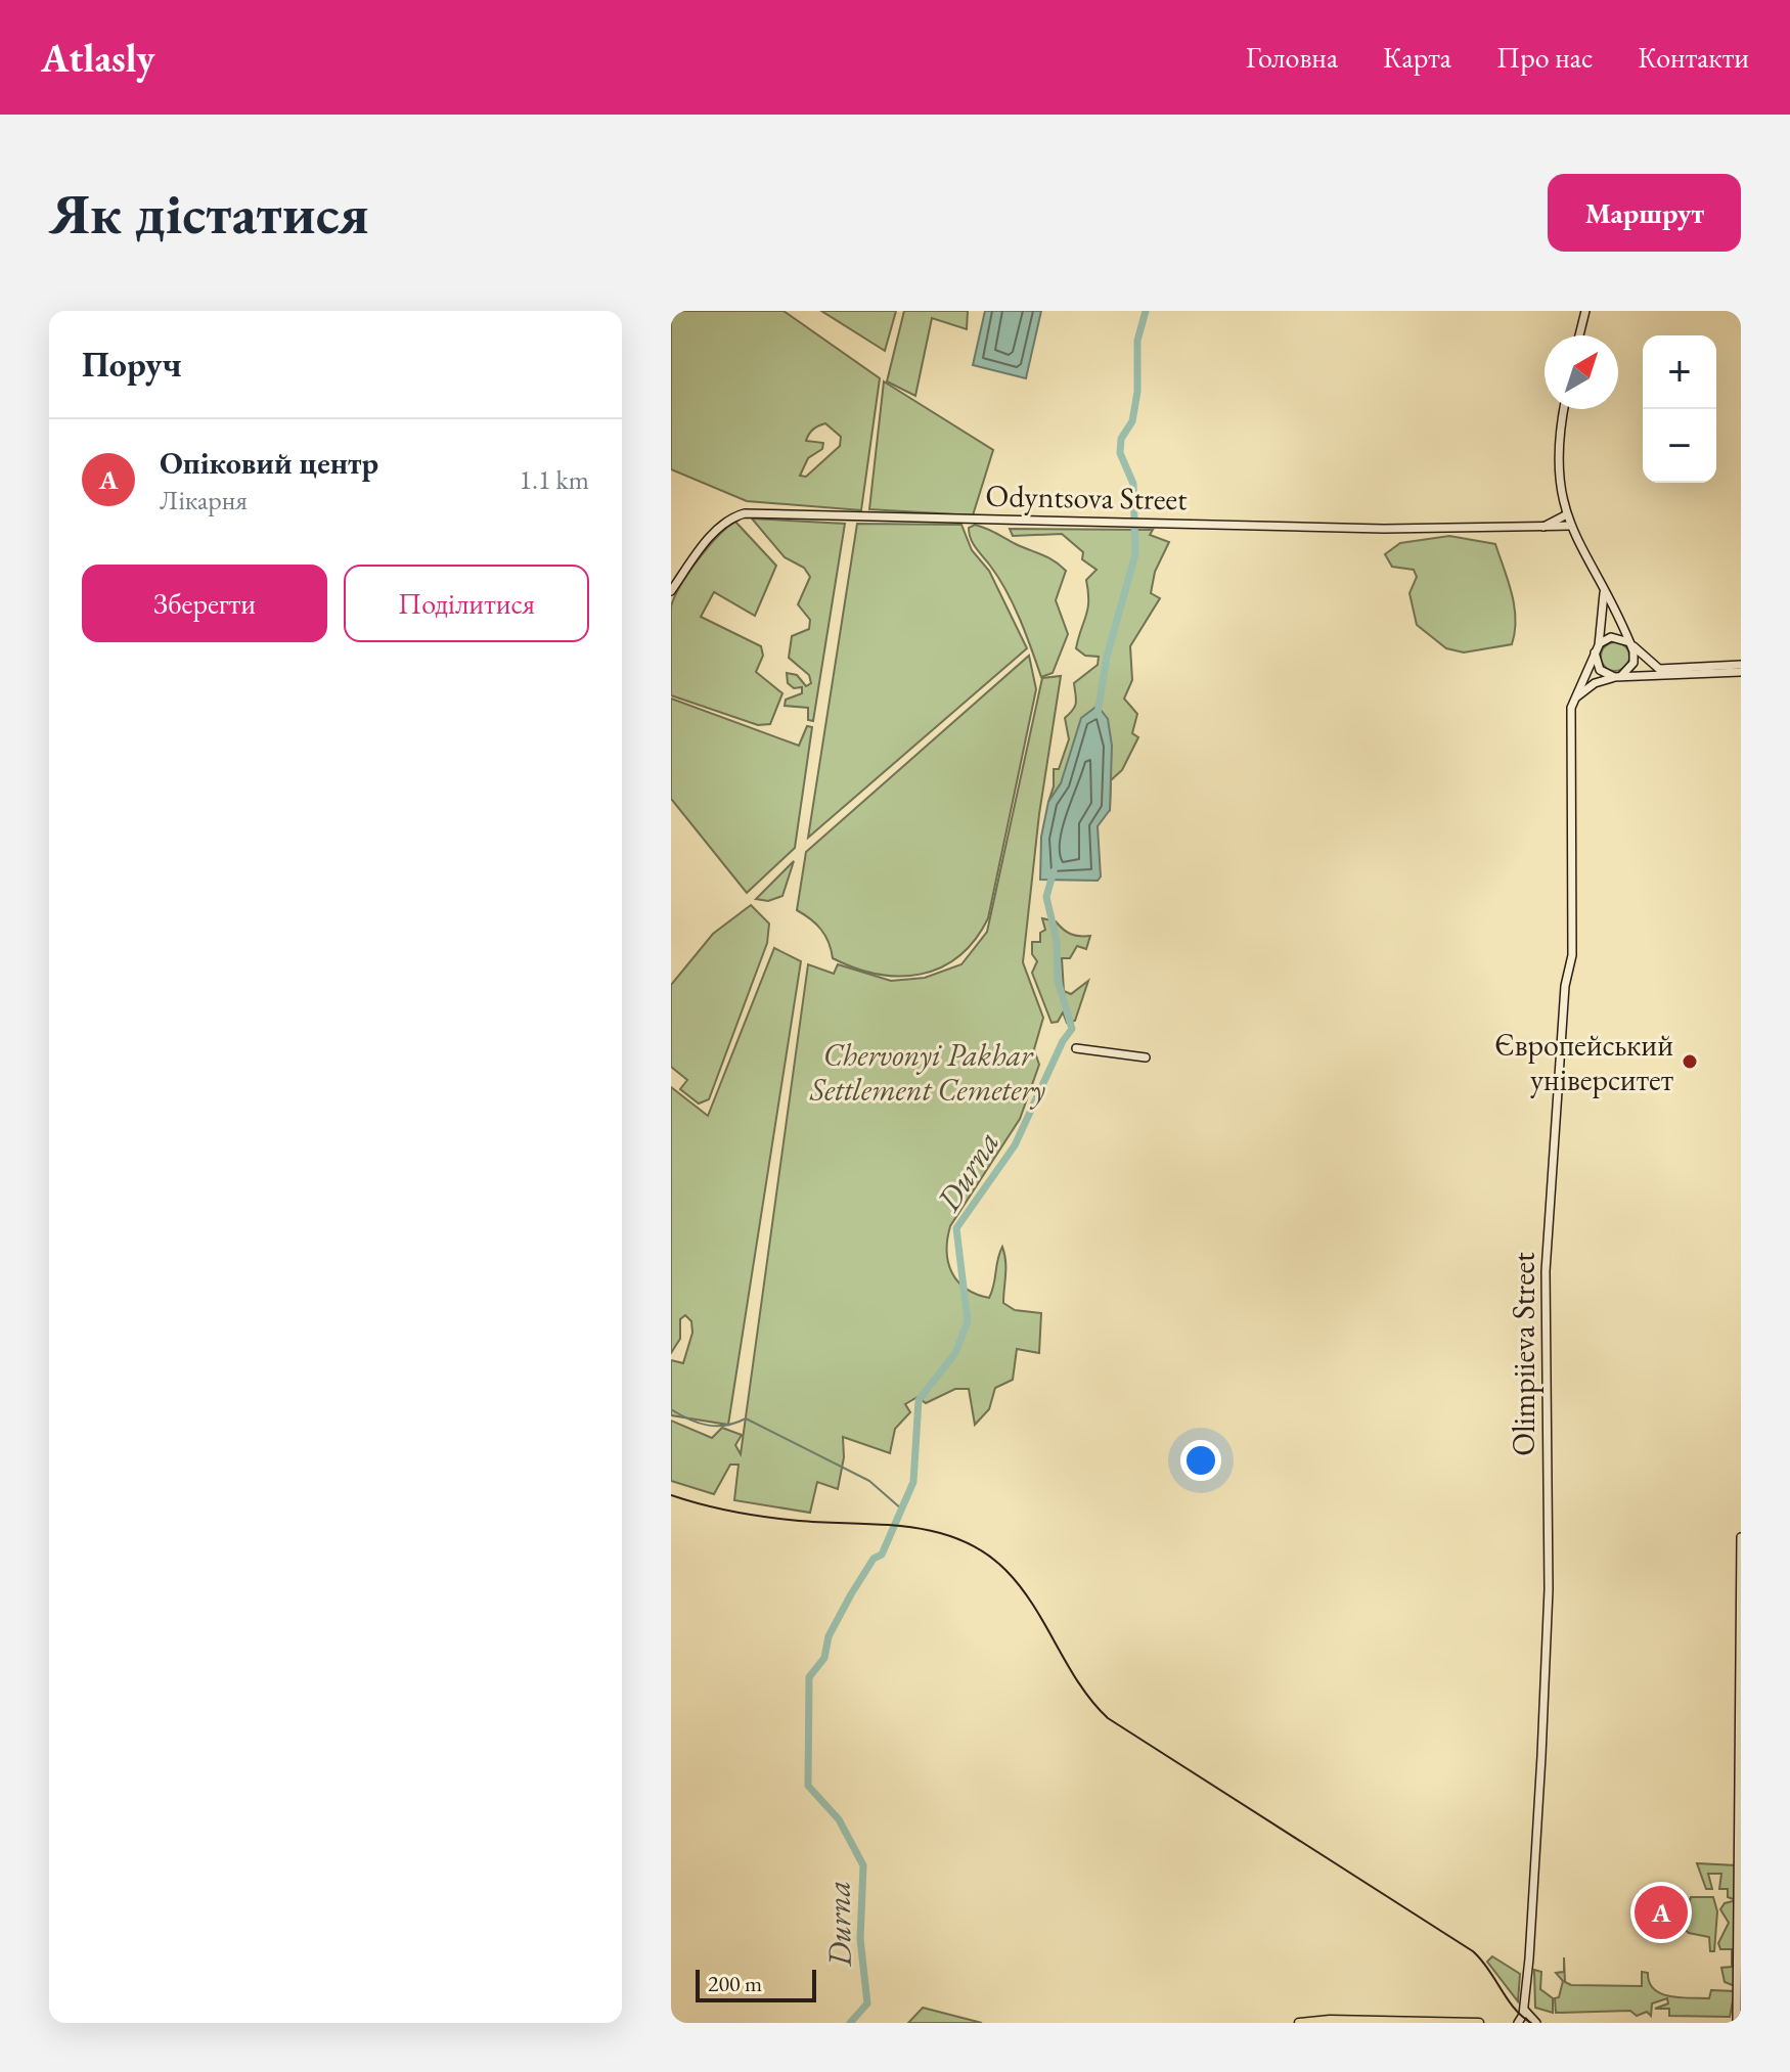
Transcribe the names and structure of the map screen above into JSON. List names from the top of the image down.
{
  "streets": {
    "main road": ["Odyntsova Street", "Olimpiieva Street"]
  },
  "water": ["Durna"],
  "parks": ["Chervonyi Pakhar Settlement Cemetery"],
  "places": ["Європейський університет"],
  "scale_bar": "200 m",
  "north": "top right",
  "page": {
    "header": "Atlasly",
    "nav": [
      "Головна",
      "Карта",
      "Про нас",
      "Контакти"
    ],
    "buttons": [
      "Маршрут",
      ["Зберегти", "Поділитися"]
    ],
    "title": "Як дістатися",
    "heading": "Поруч",
    "map_buttons": ["+", "−"],
    "list": [
      {
        "mark": "A",
        "name": "Опіковий центр",
        "note": "Лікарня",
        "value": "1.1 km"
      }
    ],
    "pins": "A",
    "scale": "200 m"
  }
}
